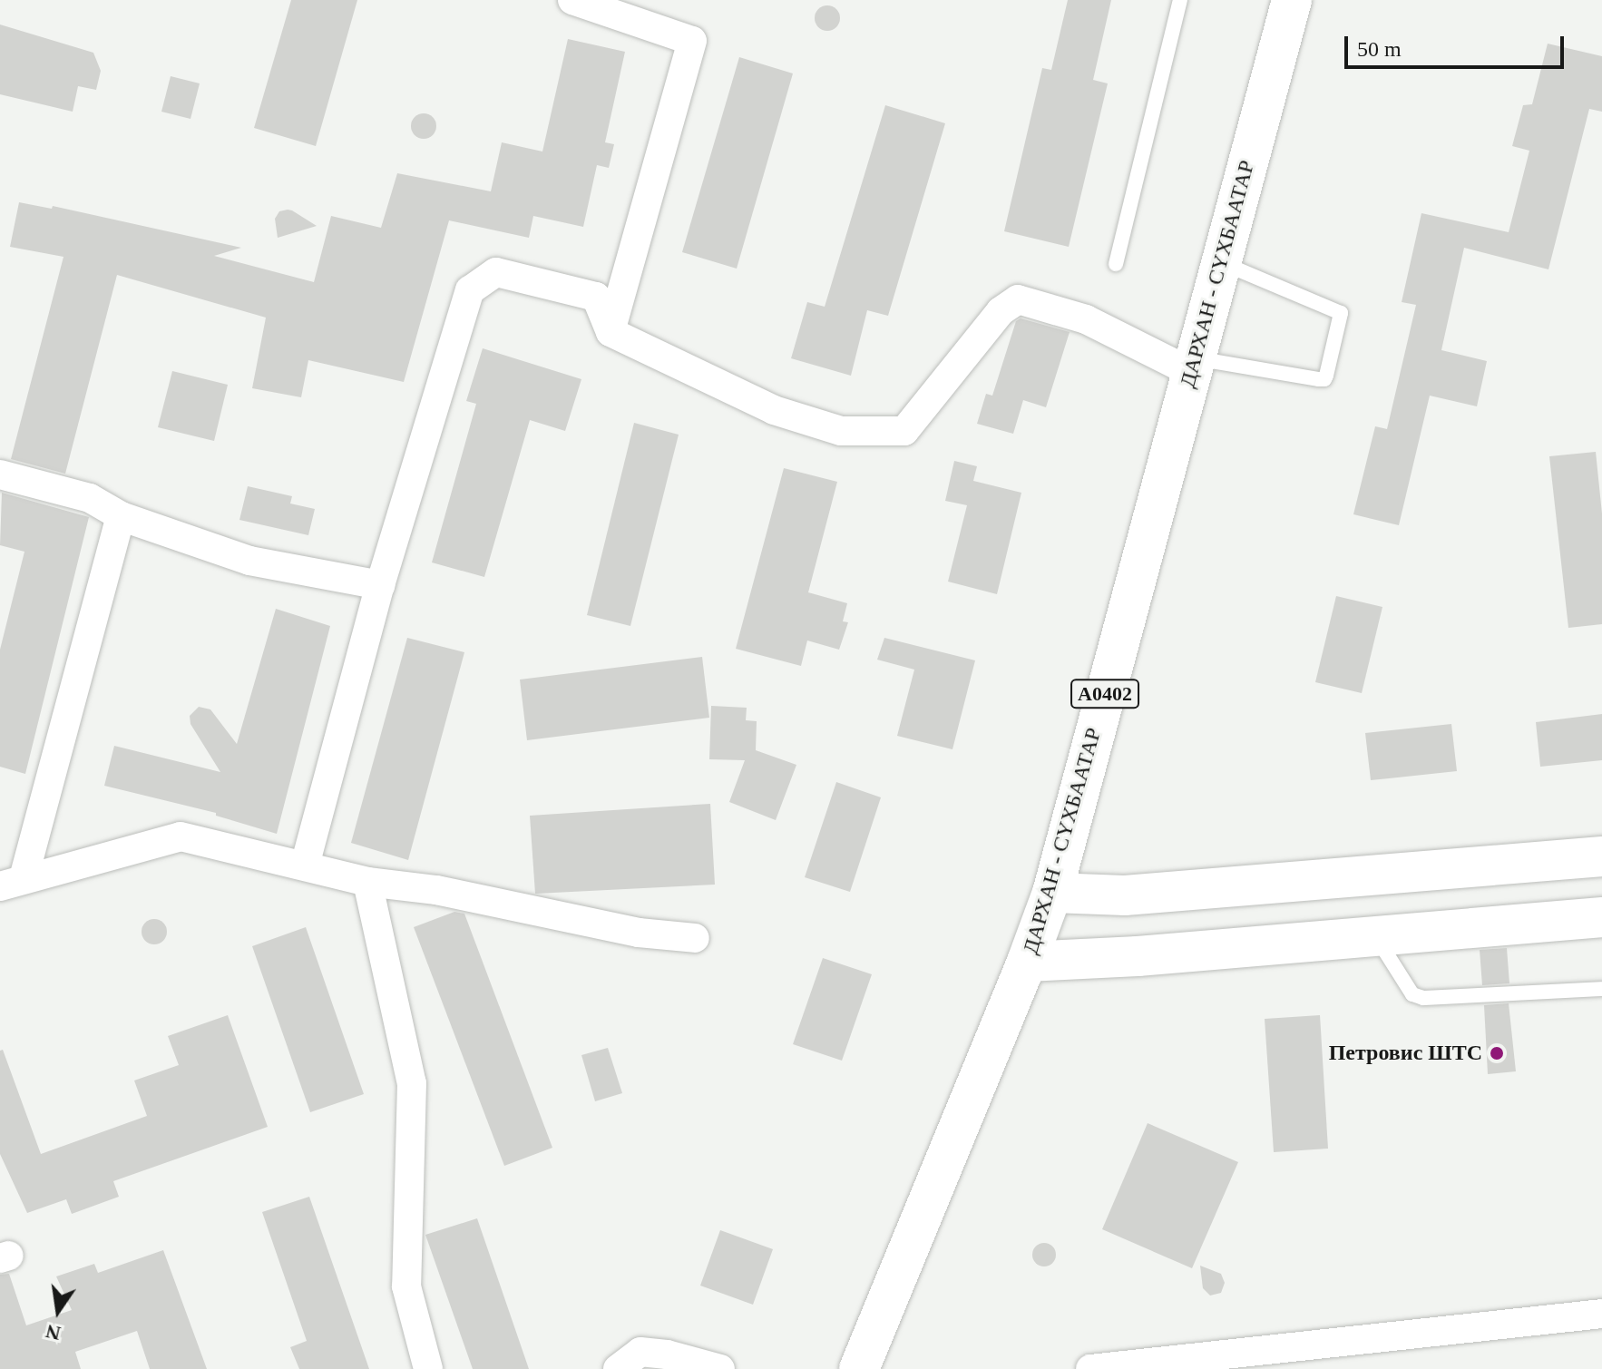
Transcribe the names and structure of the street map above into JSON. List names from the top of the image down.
{
  "streets": {
    "main road": ["ДАРХАН - СҮХБААТАР", "A0402"]
  },
  "places": ["Петровис ШТС"],
  "scale_bar": "50 m",
  "north": "bottom"
}
